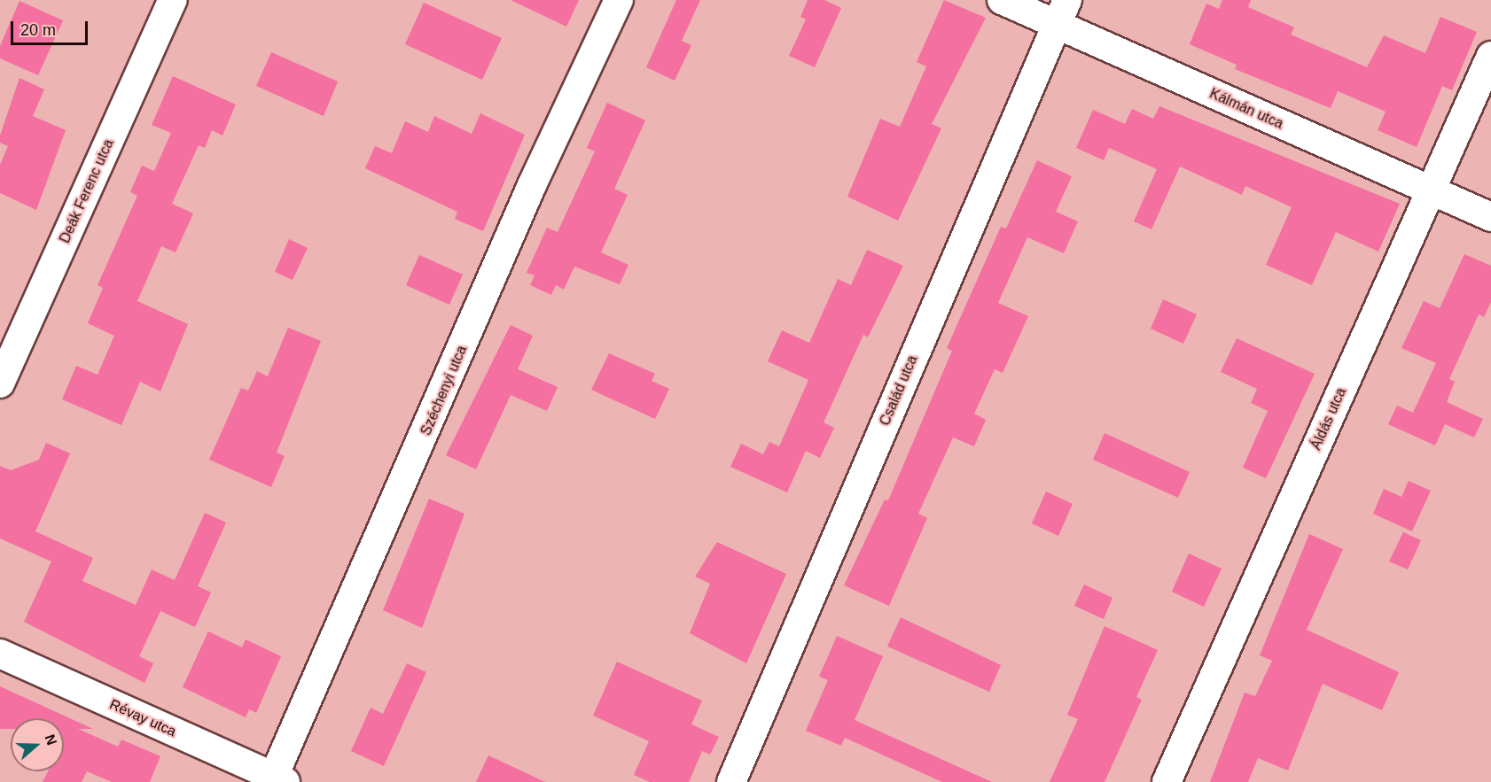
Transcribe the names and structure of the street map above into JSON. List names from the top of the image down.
{
  "streets": {
    "street": [
      "Kálmán utca",
      "Deák Ferenc utca",
      "Széchenyi utca",
      "Család utca",
      "Áldás utca",
      "Révay utca"
    ]
  },
  "crossings": [
    ["Kálmán utca", "Család utca"],
    ["Kálmán utca", "Áldás utca"],
    ["Széchenyi utca", "Révay utca"]
  ],
  "scale_bar": "20 m",
  "north": "right"
}
